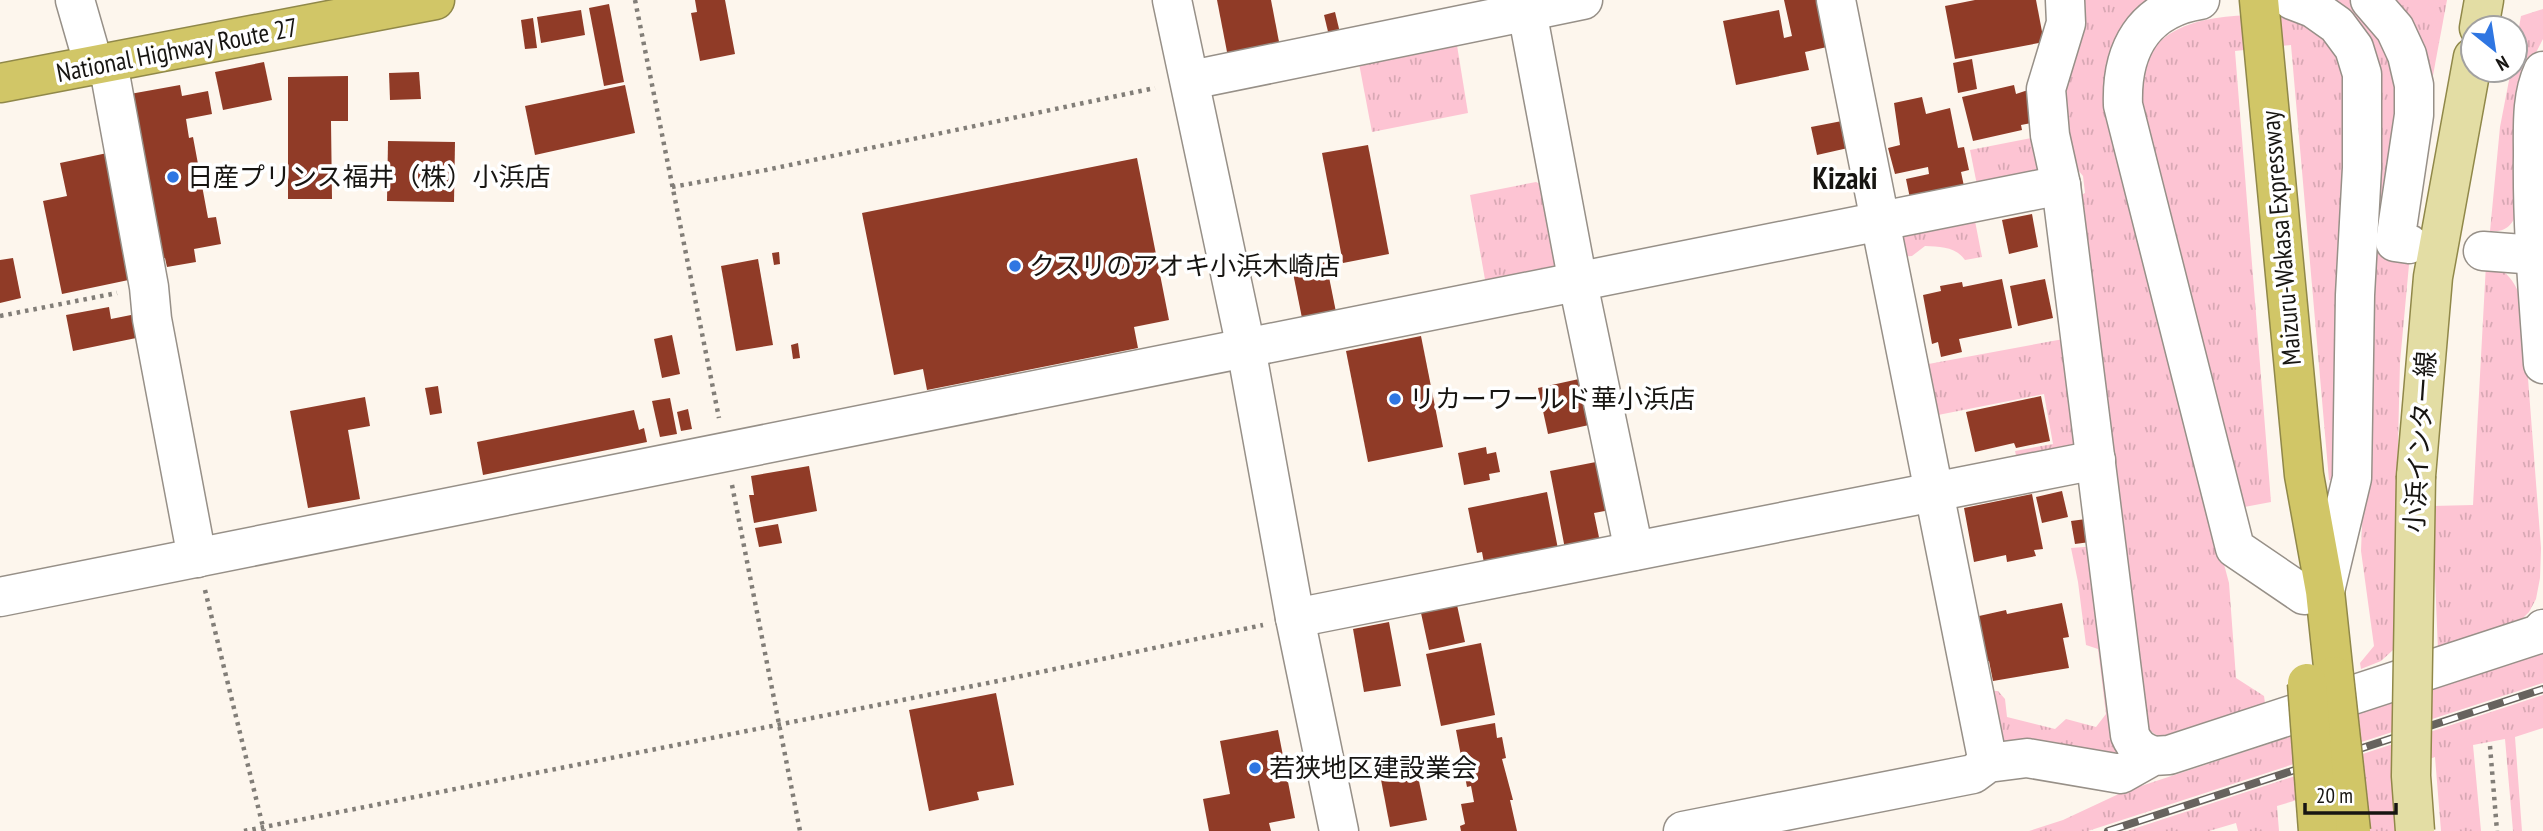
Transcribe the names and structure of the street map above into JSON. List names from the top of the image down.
{
  "streets": {
    "highway": ["National Highway Route 27", "Maizuru-Wakasa Expressway"],
    "main road": ["小浜インター線"]
  },
  "districts": ["Kizaki"],
  "places": [
    "日産プリンス福井（株）小浜店",
    "クスリのアオキ小浜木崎店",
    "リカーワールド華小浜店",
    "若狭地区建設業会"
  ],
  "scale_bar": "20 m",
  "north": "bottom right"
}
